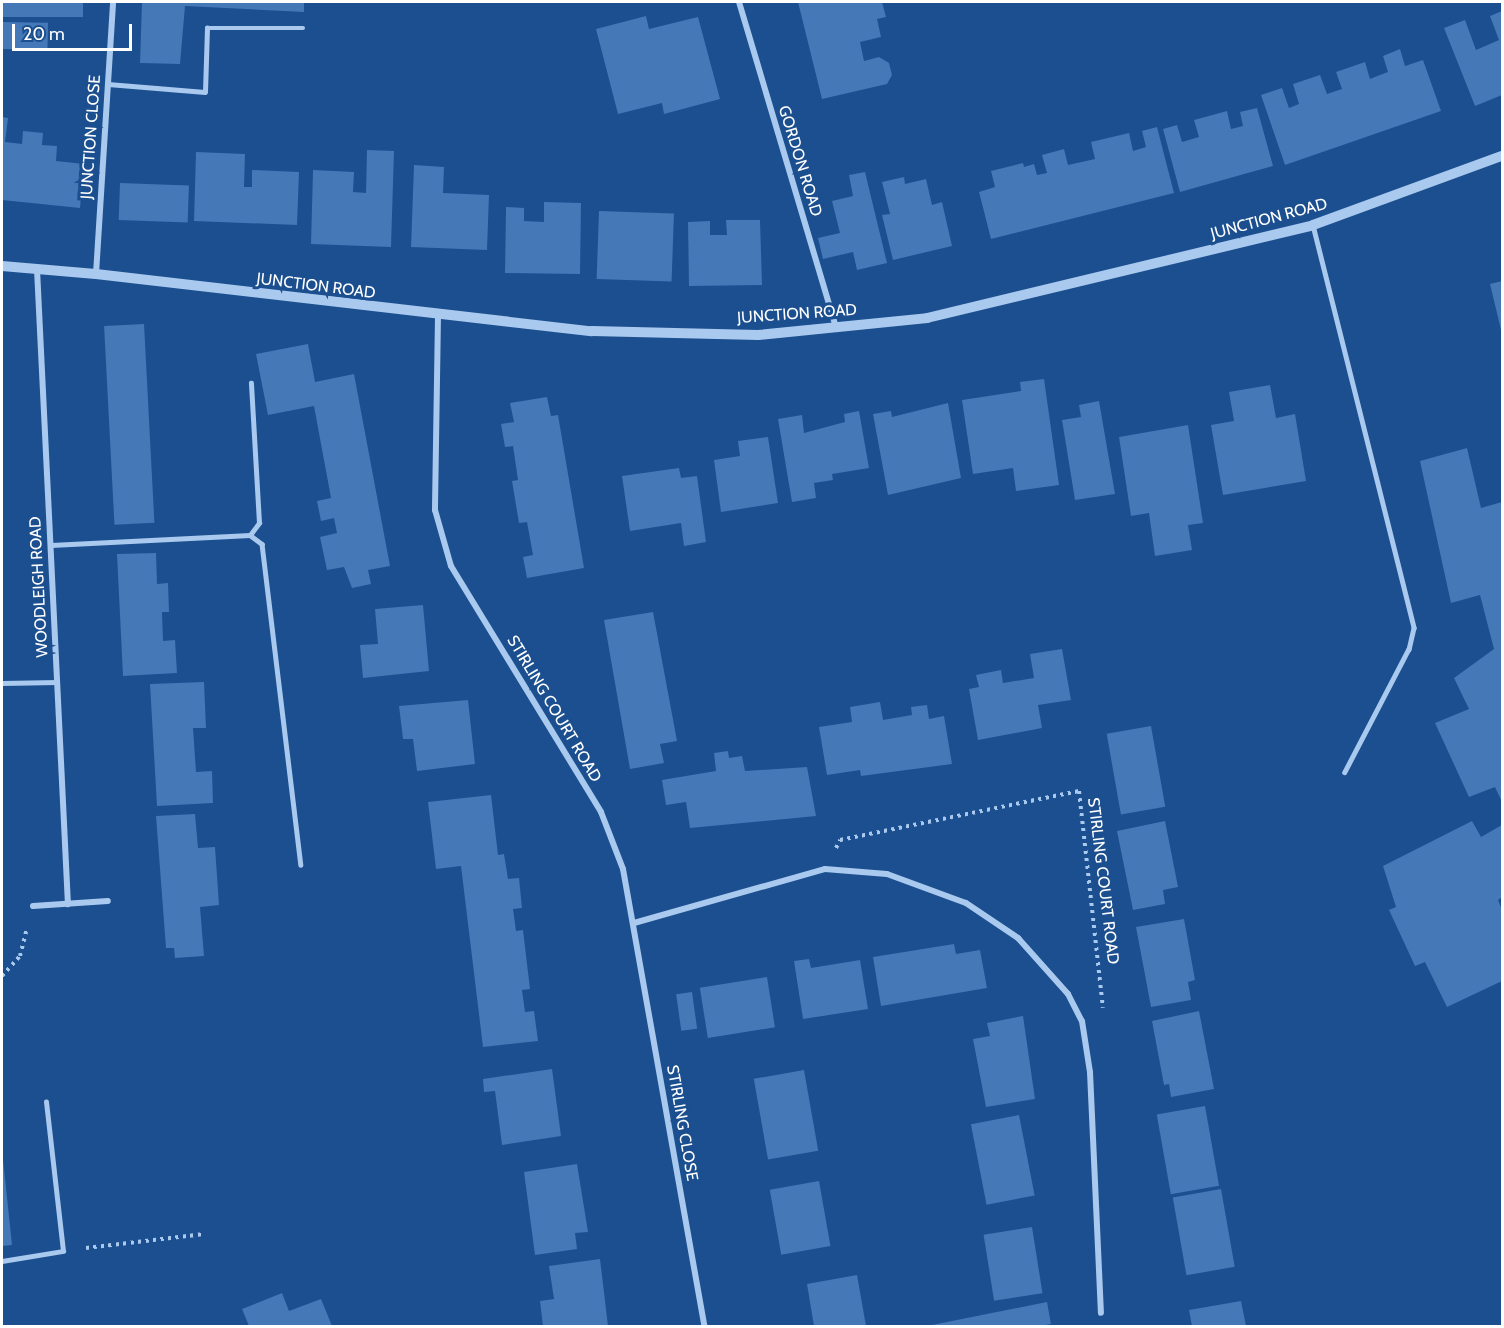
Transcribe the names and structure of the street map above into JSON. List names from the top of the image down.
{
  "streets": {
    "street": [
      "JUNCTION CLOSE",
      "GORDON ROAD",
      "JUNCTION ROAD",
      "WOODLEIGH ROAD",
      "STIRLING COURT ROAD",
      "STIRLING CLOSE"
    ]
  },
  "crossings": [
    ["JUNCTION CLOSE", "JUNCTION ROAD"],
    ["GORDON ROAD", "JUNCTION ROAD"],
    ["JUNCTION ROAD", "WOODLEIGH ROAD"],
    ["JUNCTION ROAD", "STIRLING COURT ROAD"],
    ["STIRLING COURT ROAD", "STIRLING CLOSE"]
  ],
  "scale_bar": "20 m"
}
